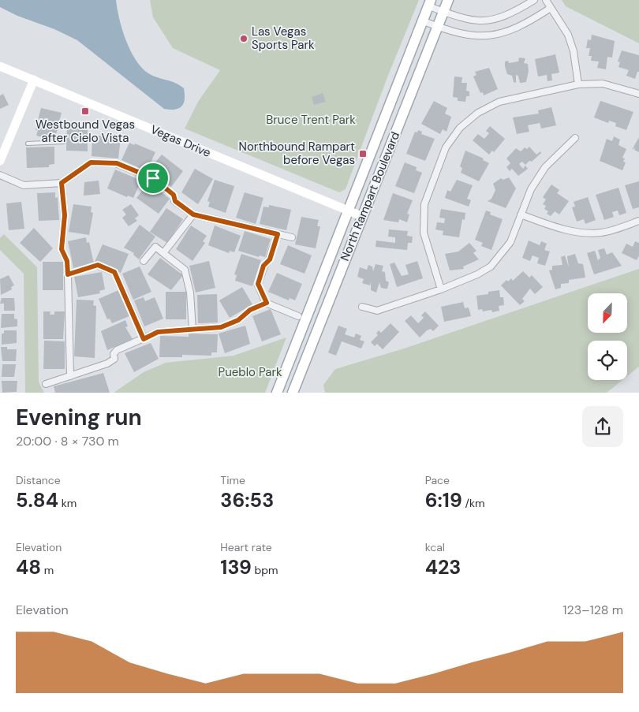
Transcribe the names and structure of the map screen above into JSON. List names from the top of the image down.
{
  "streets": {
    "main road": ["Vegas Drive", "North Rampart Boulevard"]
  },
  "crossings": [
    ["Vegas Drive", "North Rampart Boulevard"]
  ],
  "parks": ["Bruce Trent Park", "Pueblo Park"],
  "places": {
    "other": ["Las Vegas Sports Park"],
    "transit": ["Westbound Vegas after Cielo Vista", "Northbound Rampart before Vegas"]
  },
  "north": "bottom left",
  "page": {
    "heading": ["Evening run", "20:00 · 8 × 730 m"],
    "stats": [
      ["Distance", "5.84 km"],
      ["Time", "36:53"],
      ["Pace", "6:19 /km"],
      ["Elevation", "48 m"],
      ["Heart rate", "139 bpm"],
      ["kcal", "423"]
    ],
    "chart": ["Elevation", "123–128 m"]
  }
}
